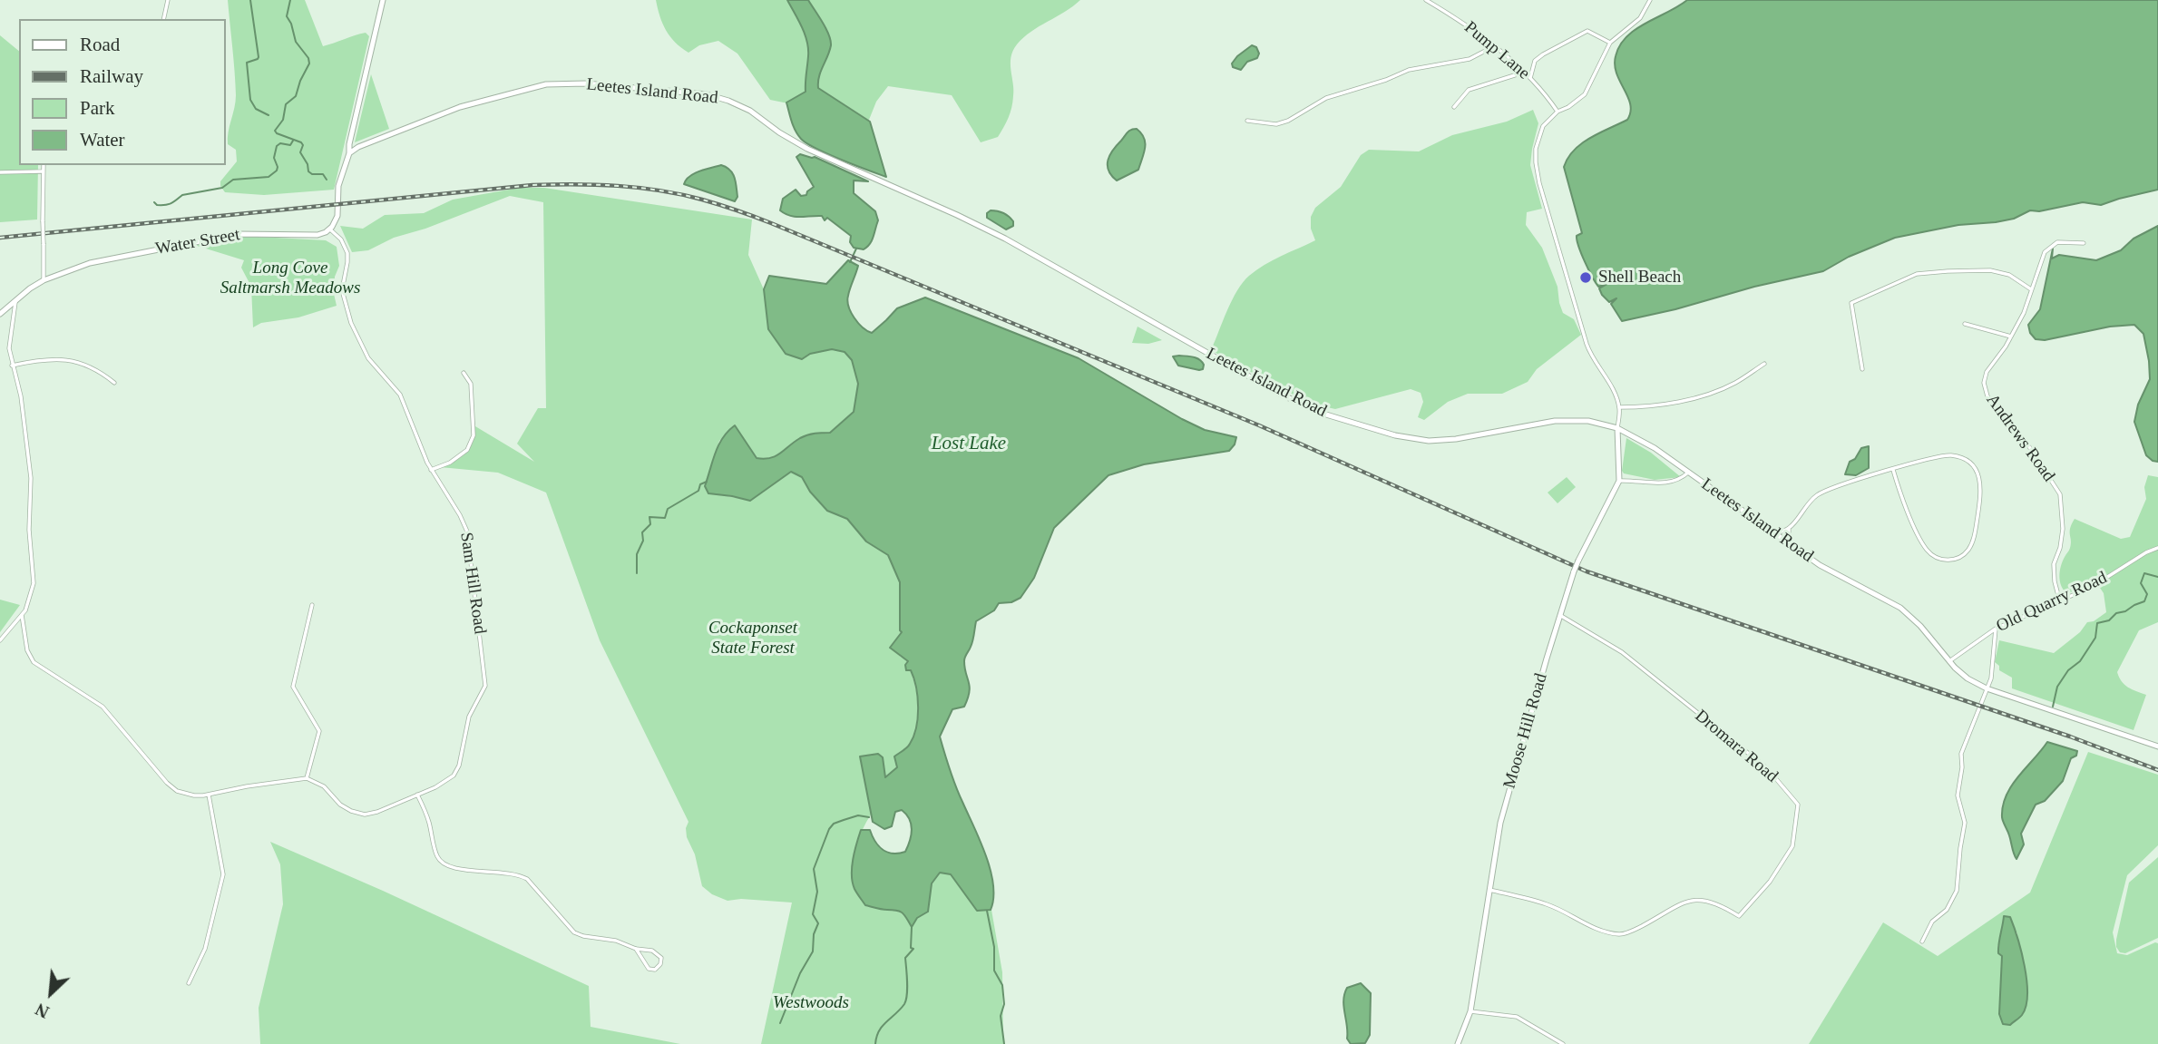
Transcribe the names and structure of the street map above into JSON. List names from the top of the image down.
{
  "streets": {
    "main road": ["Leetes Island Road", "Water Street", "Moose Hill Road"],
    "street": [
      "Pump Lane",
      "Andrews Road",
      "Sam Hill Road",
      "Old Quarry Road",
      "Dromara Road"
    ]
  },
  "crossings": [
    ["Leetes Island Road", "Old Quarry Road"],
    ["Leetes Island Road", "Moose Hill Road"],
    ["Water Street", "Sam Hill Road"],
    ["Andrews Road", "Old Quarry Road"],
    ["Moose Hill Road", "Dromara Road"]
  ],
  "water": ["Lost Lake"],
  "parks": ["Long Cove Saltmarsh Meadows", "Cockaponset State Forest", "Westwoods"],
  "places": ["Shell Beach"],
  "legend": [
    "Road",
    "Railway",
    "Park",
    "Water"
  ],
  "north": "bottom left"
}
